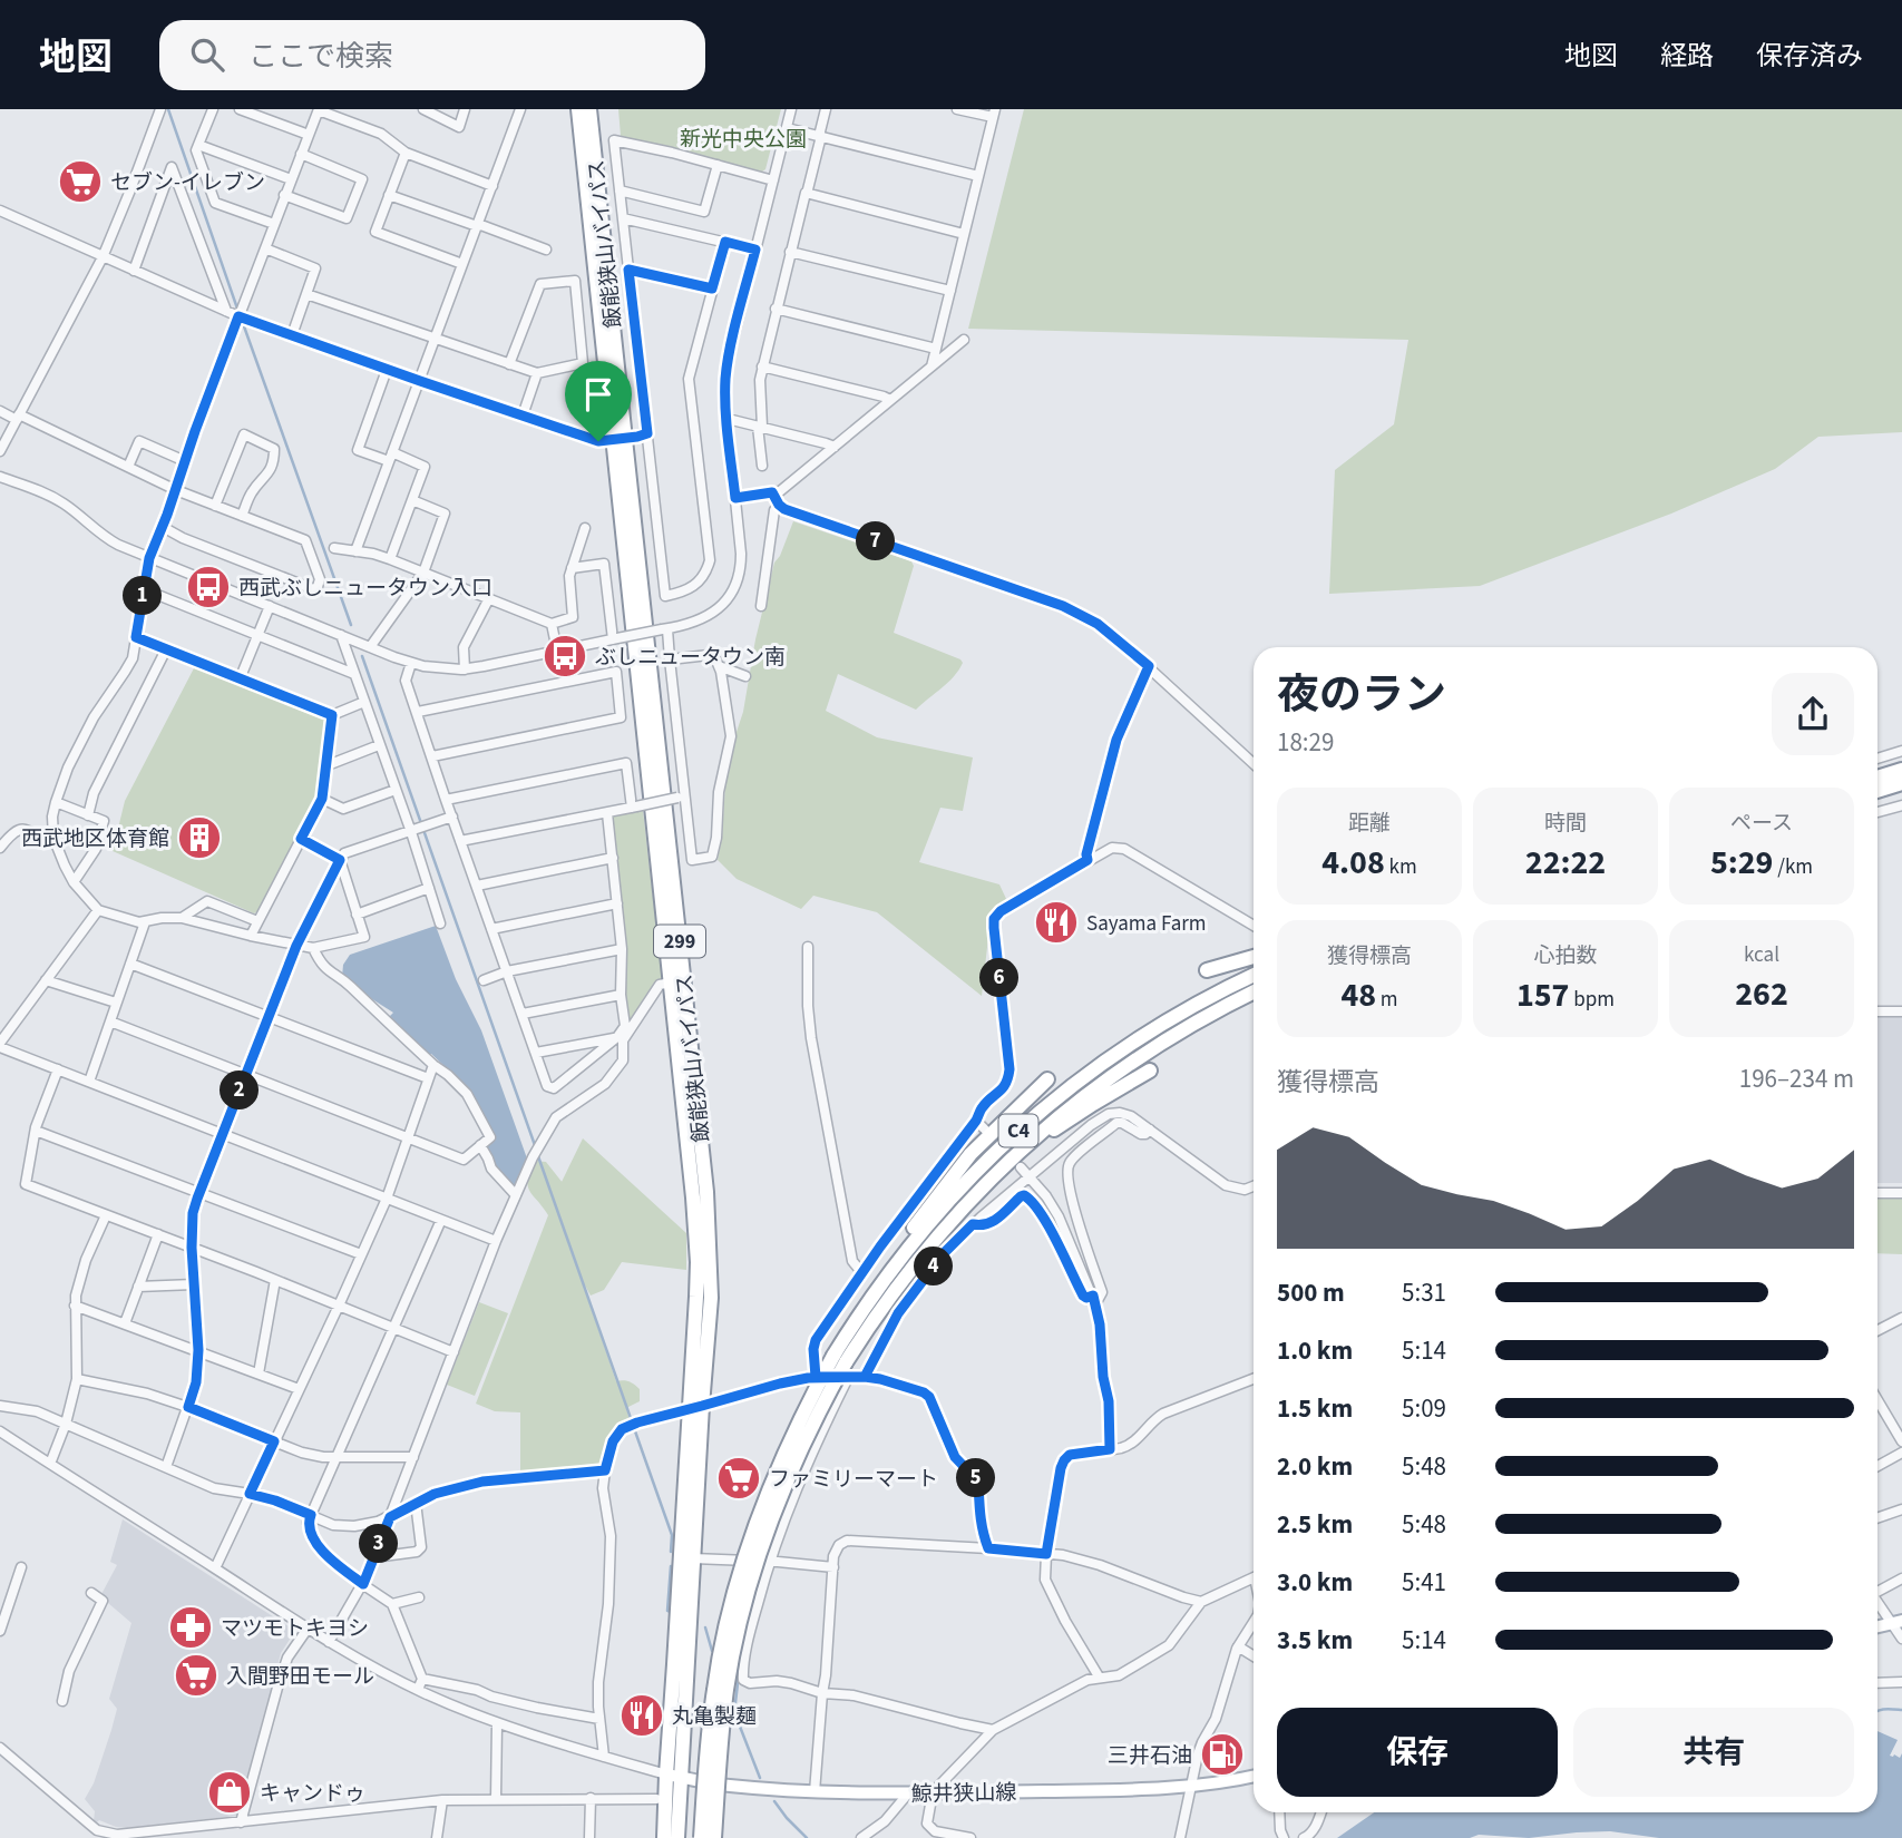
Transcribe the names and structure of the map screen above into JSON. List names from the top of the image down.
{
  "streets": {
    "highway": ["飯能狭山バイパス", "299", "C4"],
    "main road": ["鯨井狭山線"]
  },
  "crossings": [
    ["飯能狭山バイパス", "299"],
    ["飯能狭山バイパス", "鯨井狭山線"],
    ["299", "鯨井狭山線"]
  ],
  "parks": ["新光中央公園"],
  "places": {
    "supermarket": ["セブン-イレブン", "ファミリーマート", "入間野田モール"],
    "bus stop": ["西武ぶしニュータウン入口", "ぶしニュータウン南"],
    "building": ["西武地区体育館"],
    "restaurant": ["Sayama Farm", "丸亀製麺"],
    "pharmacy": ["マツモトキヨシ"],
    "fuel station": ["三井石油"],
    "shop": ["キャンドゥ"]
  },
  "page": {
    "header": "地図",
    "search": "ここで検索",
    "nav": ["地図", "経路", "保存済み"],
    "pins": [
      "7",
      "1",
      "6",
      "2",
      "4",
      "5",
      "3"
    ],
    "heading": ["夜のラン", "18:29"],
    "stats": [
      ["距離", "4.08 km"],
      ["時間", "22:22"],
      ["ペース", "5:29 /km"],
      ["獲得標高", "48 m"],
      ["心拍数", "157 bpm"],
      ["kcal", "262"]
    ],
    "chart": ["獲得標高", "196–234 m"],
    "list": [
      {
        "name": "500 m",
        "note": "5:31"
      },
      {
        "name": "1.0 km",
        "note": "5:14"
      },
      {
        "name": "1.5 km",
        "note": "5:09"
      },
      {
        "name": "2.0 km",
        "note": "5:48"
      },
      {
        "name": "2.5 km",
        "note": "5:48"
      },
      {
        "name": "3.0 km",
        "note": "5:41"
      },
      {
        "name": "3.5 km",
        "note": "5:14"
      }
    ],
    "buttons": ["保存", "共有"]
  }
}
